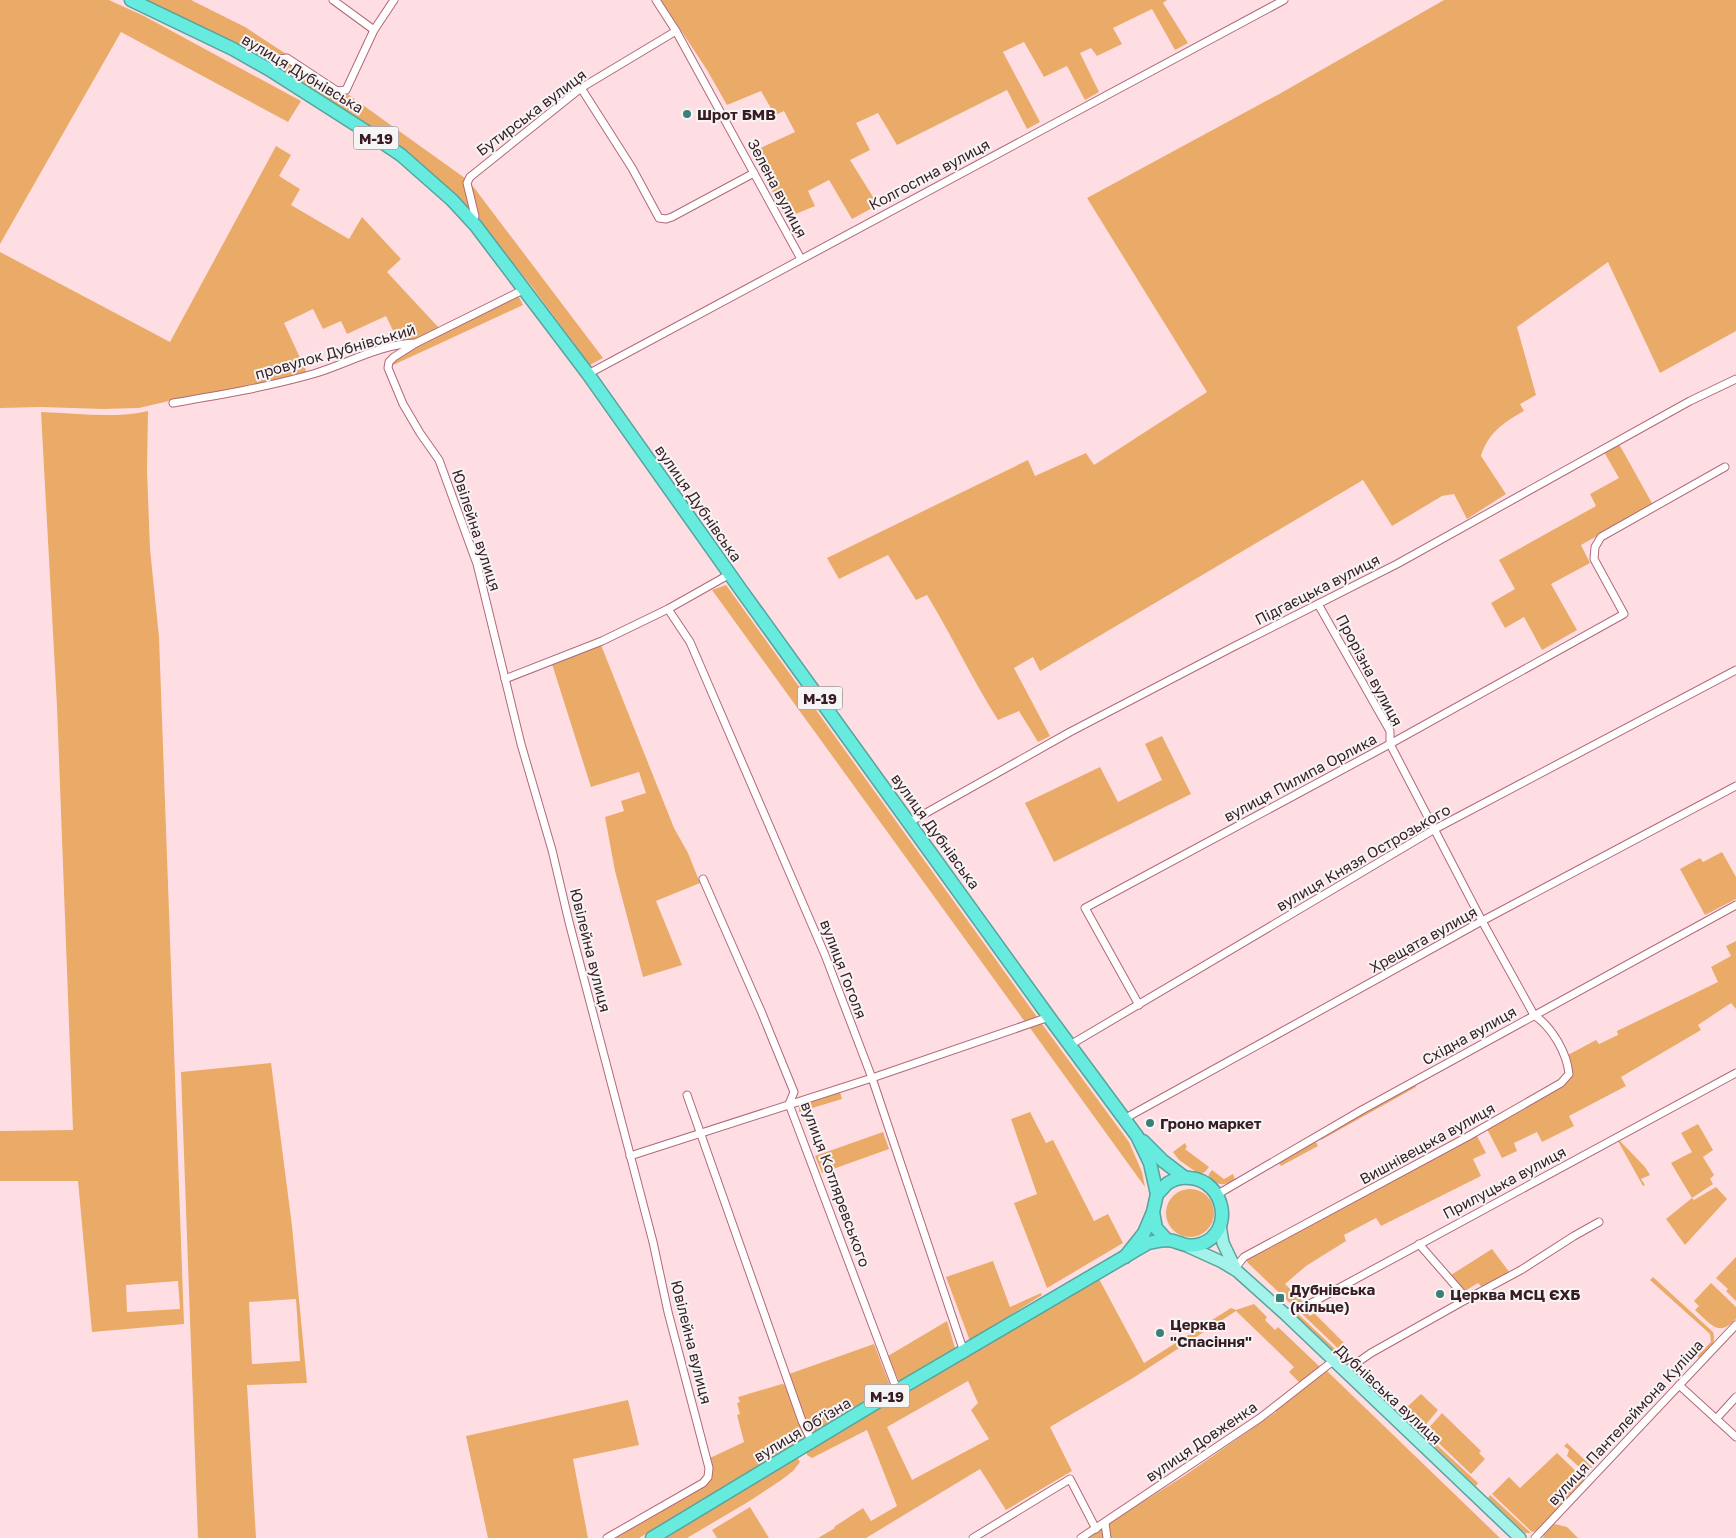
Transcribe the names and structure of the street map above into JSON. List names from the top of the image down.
{
  "streets": {
    "highway": ["вулиця Дубнівська", "М-19", "вулиця Об’їзна"],
    "main road": ["Дубнівська вулиця"],
    "street": [
      "Бутирська вулиця",
      "Колгоспна вулиця",
      "Зелена вулиця",
      "провулок Дубнівський",
      "Ювілейна вулиця",
      "Підгаєцька вулиця",
      "Прорізна вулиця",
      "вулиця Пилипа Орлика",
      "вулиця Князя Острозького",
      "Хрещата вулиця",
      "вулиця Гоголя",
      "Східна вулиця",
      "Вишнівецька вулиця",
      "Прилуцька вулиця",
      "вулиця Котляревського",
      "вулиця Пантелеймона Куліша",
      "вулиця Довженка"
    ]
  },
  "crossings": [
    ["вулиця Дубнівська", "Бутирська вулиця"],
    ["вулиця Дубнівська", "М-19"],
    ["вулиця Дубнівська", "Колгоспна вулиця"],
    ["вулиця Дубнівська", "провулок Дубнівський"],
    ["вулиця Дубнівська", "Підгаєцька вулиця"],
    ["вулиця Дубнівська", "вулиця Князя Острозького"],
    ["вулиця Дубнівська", "Хрещата вулиця"],
    ["Бутирська вулиця", "Зелена вулиця"],
    ["М-19", "Східна вулиця"],
    ["М-19", "вулиця Об’їзна"],
    ["Колгоспна вулиця", "Зелена вулиця"],
    ["провулок Дубнівський", "Ювілейна вулиця"],
    ["Підгаєцька вулиця", "Прорізна вулиця"],
    ["Прорізна вулиця", "вулиця Пилипа Орлика"],
    ["Прорізна вулиця", "вулиця Князя Острозького"],
    ["Прорізна вулиця", "Хрещата вулиця"],
    ["Прорізна вулиця", "Східна вулиця"],
    ["Прорізна вулиця", "Вишнівецька вулиця"],
    ["вулиця Пилипа Орлика", "вулиця Князя Острозького"],
    ["вулиця Гоголя", "вулиця Об’їзна"],
    ["Східна вулиця", "Вишнівецька вулиця"],
    ["Вишнівецька вулиця", "Дубнівська вулиця"],
    ["Прилуцька вулиця", "Дубнівська вулиця"],
    ["вулиця Котляревського", "вулиця Об’їзна"],
    ["Дубнівська вулиця", "вулиця Довженка"]
  ],
  "places": {
    "other": [
      "Шрот БМВ",
      "Гроно маркет",
      "Церква МСЦ ЄХБ",
      "Церква \"Спасіння\""
    ],
    "transit": ["Дубнівська (кільце)"]
  }
}
